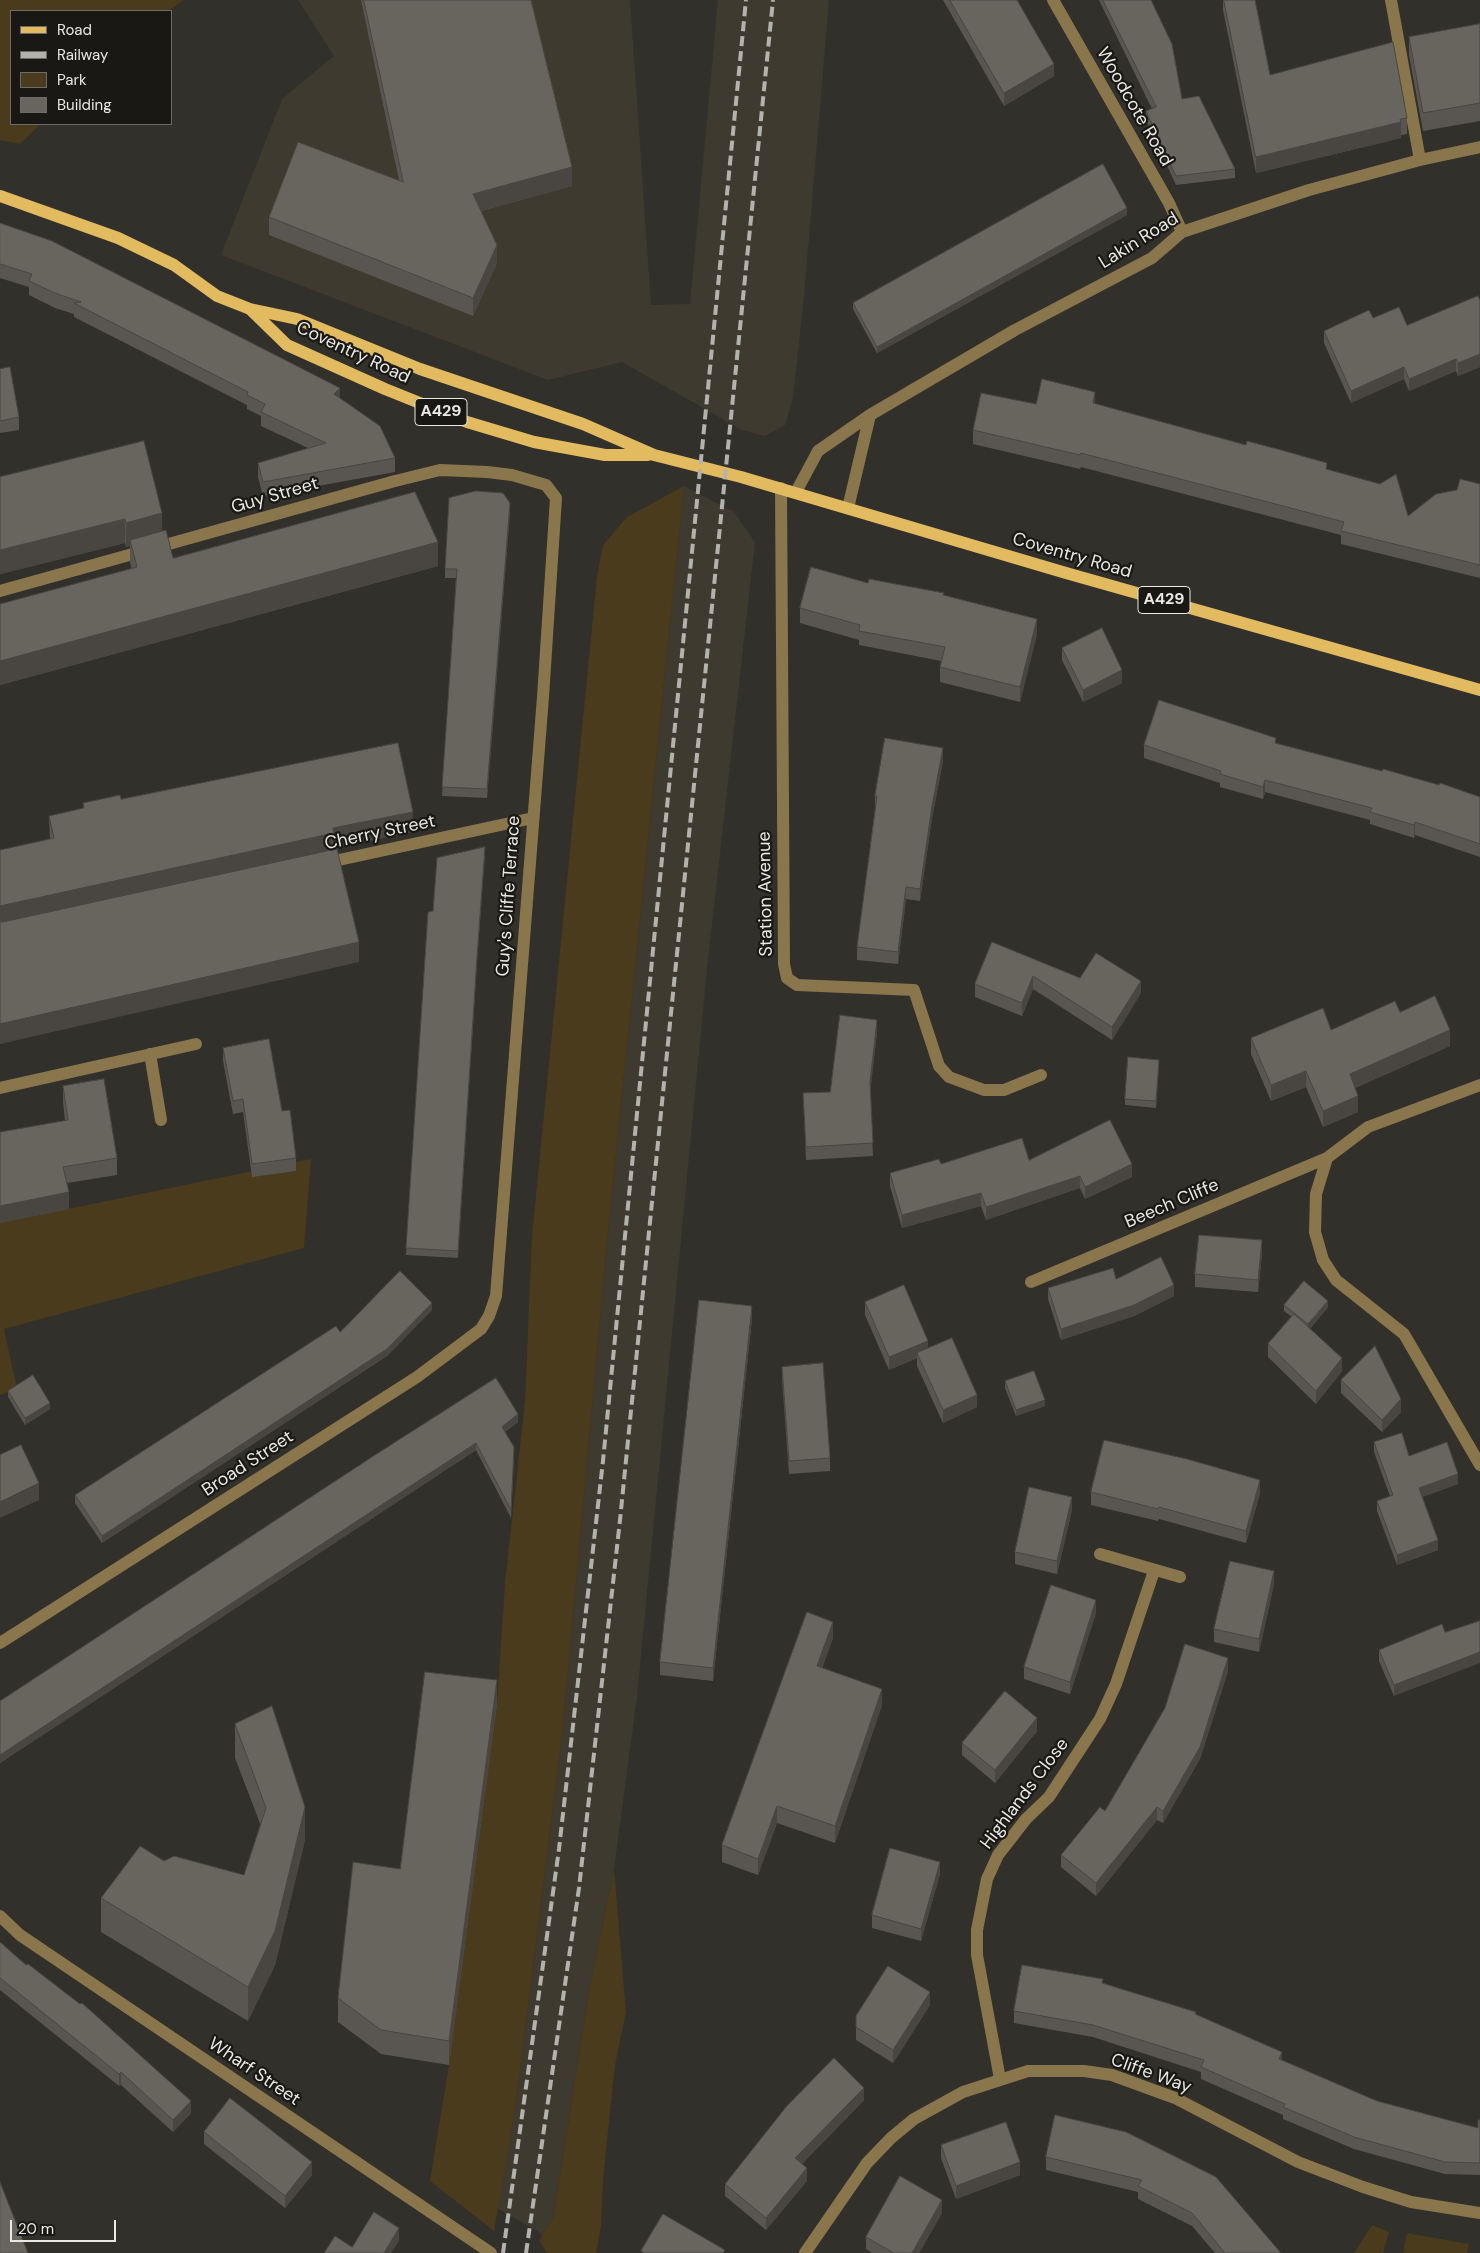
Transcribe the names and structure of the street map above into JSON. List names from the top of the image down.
{
  "streets": {
    "main road": ["Coventry Road", "A429"],
    "street": [
      "Woodcote Road",
      "Lakin Road",
      "Guy Street",
      "Cherry Street",
      "Station Avenue",
      "Guy's Cliffe Terrace",
      "Beech Cliffe",
      "Broad Street",
      "Highlands Close",
      "Wharf Street",
      "Cliffe Way"
    ]
  },
  "crossings": [
    ["Woodcote Road", "Lakin Road"],
    ["Lakin Road", "Coventry Road"],
    ["Coventry Road", "Station Avenue"],
    ["Guy Street", "Guy's Cliffe Terrace"],
    ["Cherry Street", "Guy's Cliffe Terrace"],
    ["Guy's Cliffe Terrace", "Broad Street"],
    ["Highlands Close", "Cliffe Way"]
  ],
  "legend": [
    "Road",
    "Railway",
    "Park",
    "Building"
  ],
  "scale_bar": "20 m"
}
